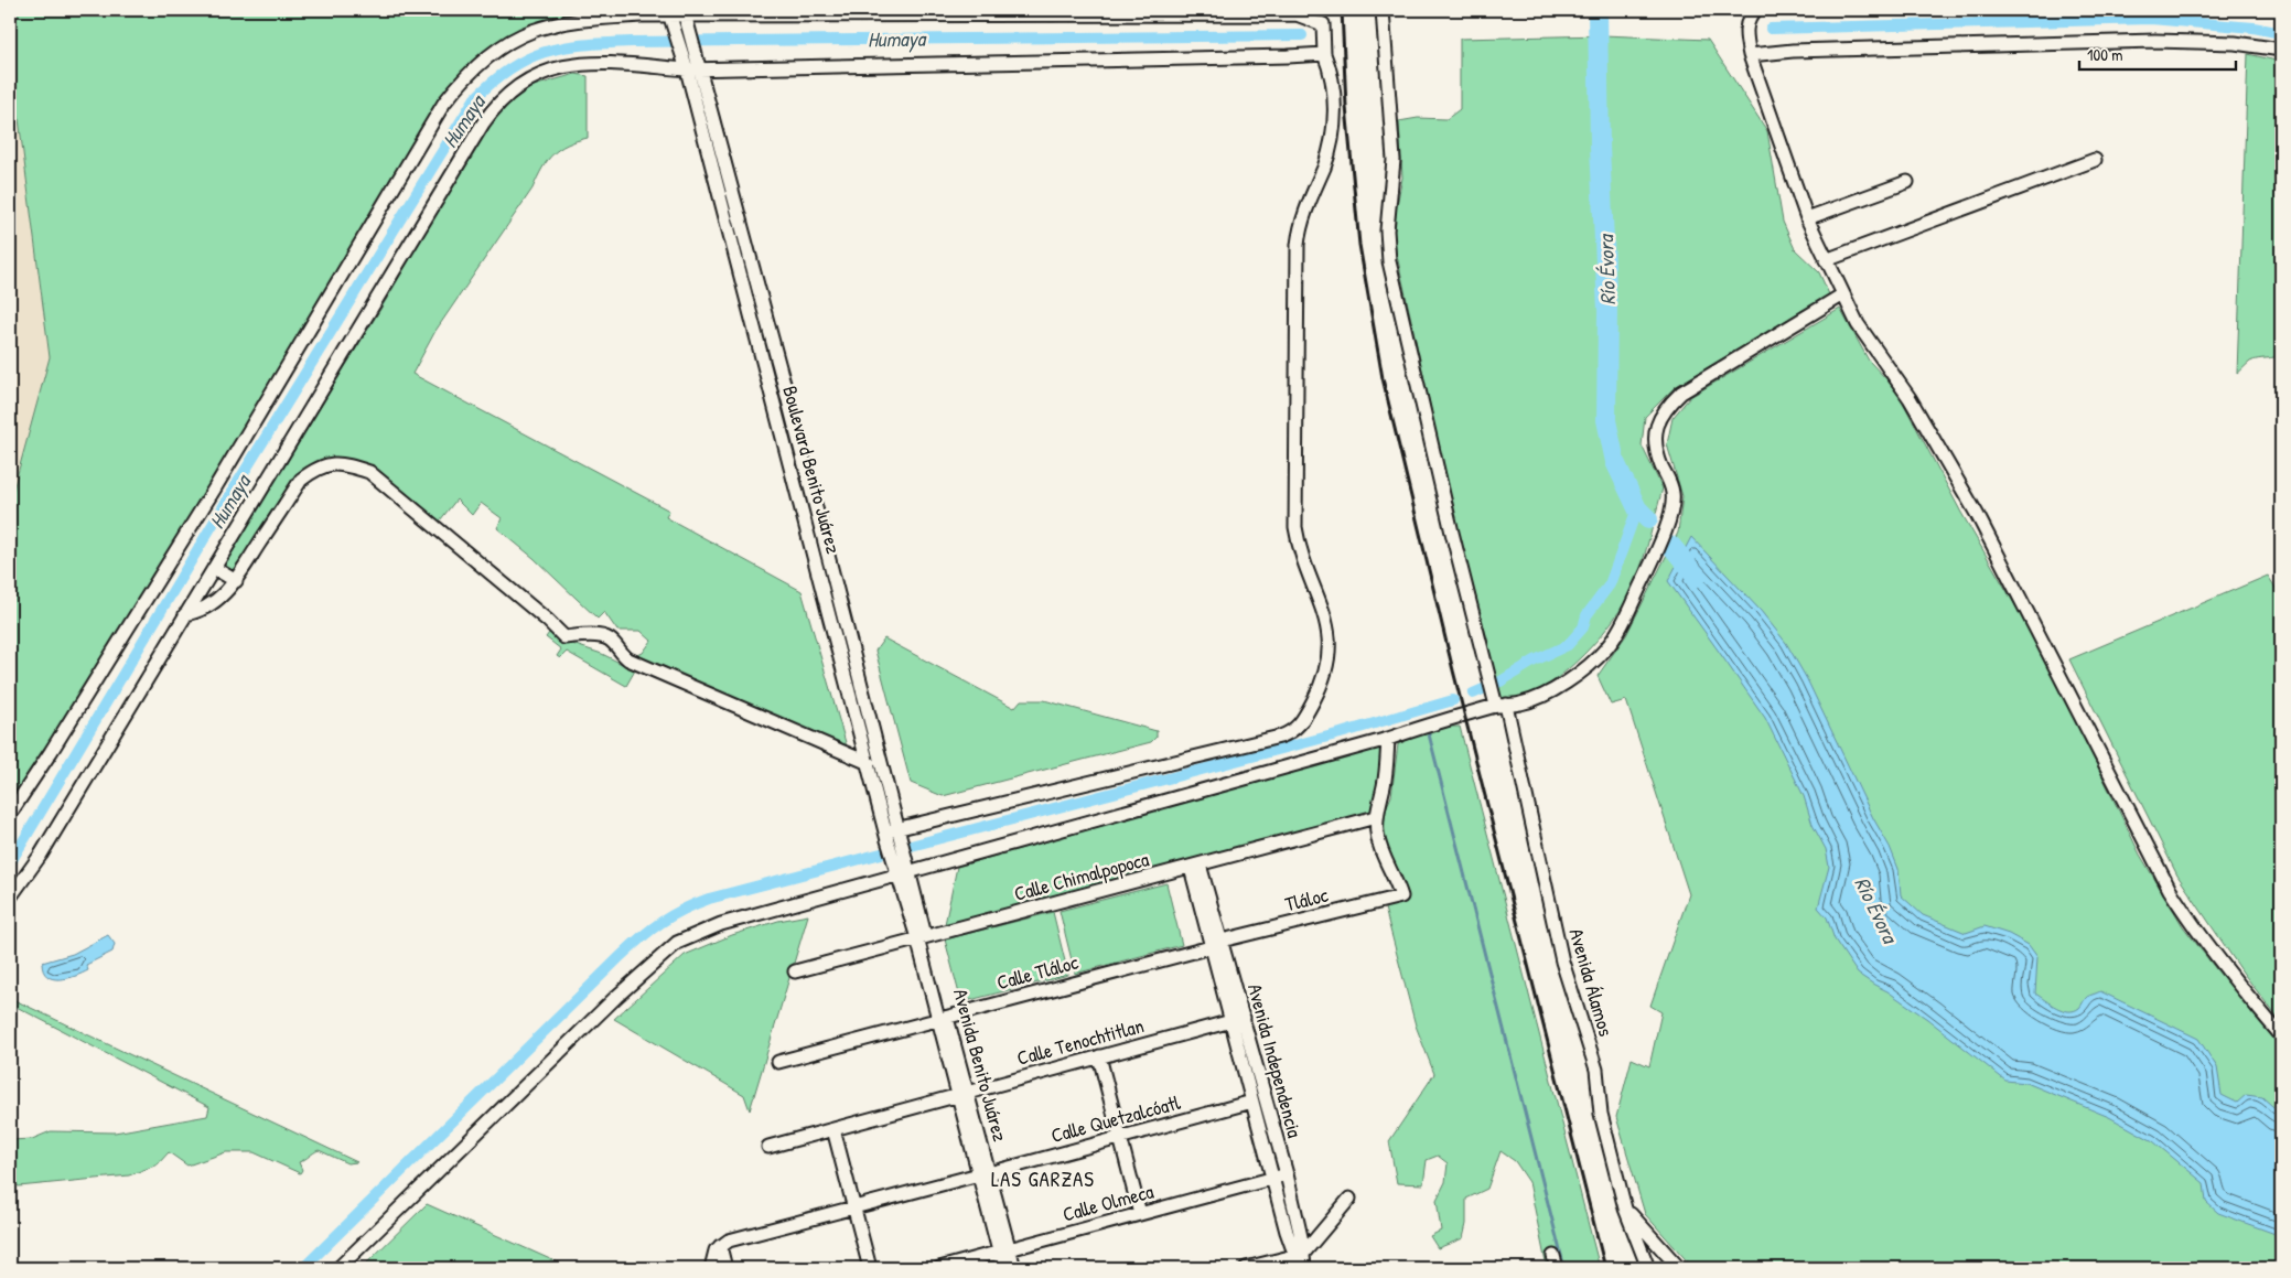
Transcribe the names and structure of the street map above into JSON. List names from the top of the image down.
{
  "streets": {
    "street": [
      "Boulevard Benito Juárez",
      "Calle Chimalpopoca",
      "Tláloc",
      "Calle Tláloc",
      "Avenida Álamos",
      "Calle Tenochtitlan",
      "Avenida Independencia",
      "Avenida Benito Juárez",
      "Calle Quetzalcóatl",
      "Calle Olmeca"
    ]
  },
  "crossings": [
    ["Boulevard Benito Juárez", "Calle Chimalpopoca"],
    ["Boulevard Benito Juárez", "Avenida Benito Juárez"],
    ["Calle Chimalpopoca", "Tláloc"],
    ["Calle Chimalpopoca", "Avenida Independencia"],
    ["Calle Chimalpopoca", "Avenida Benito Juárez"],
    ["Tláloc", "Calle Tláloc"],
    ["Tláloc", "Avenida Independencia"],
    ["Calle Tláloc", "Avenida Independencia"],
    ["Calle Tláloc", "Avenida Benito Juárez"],
    ["Calle Tenochtitlan", "Avenida Independencia"],
    ["Calle Tenochtitlan", "Avenida Benito Juárez"],
    ["Avenida Independencia", "Calle Quetzalcóatl"],
    ["Avenida Independencia", "Calle Olmeca"],
    ["Avenida Benito Juárez", "Calle Quetzalcóatl"],
    ["Avenida Benito Juárez", "Calle Olmeca"]
  ],
  "districts": ["LAS GARZAS"],
  "water": ["Humaya", "Río Évora"],
  "scale_bar": "100 m"
}
